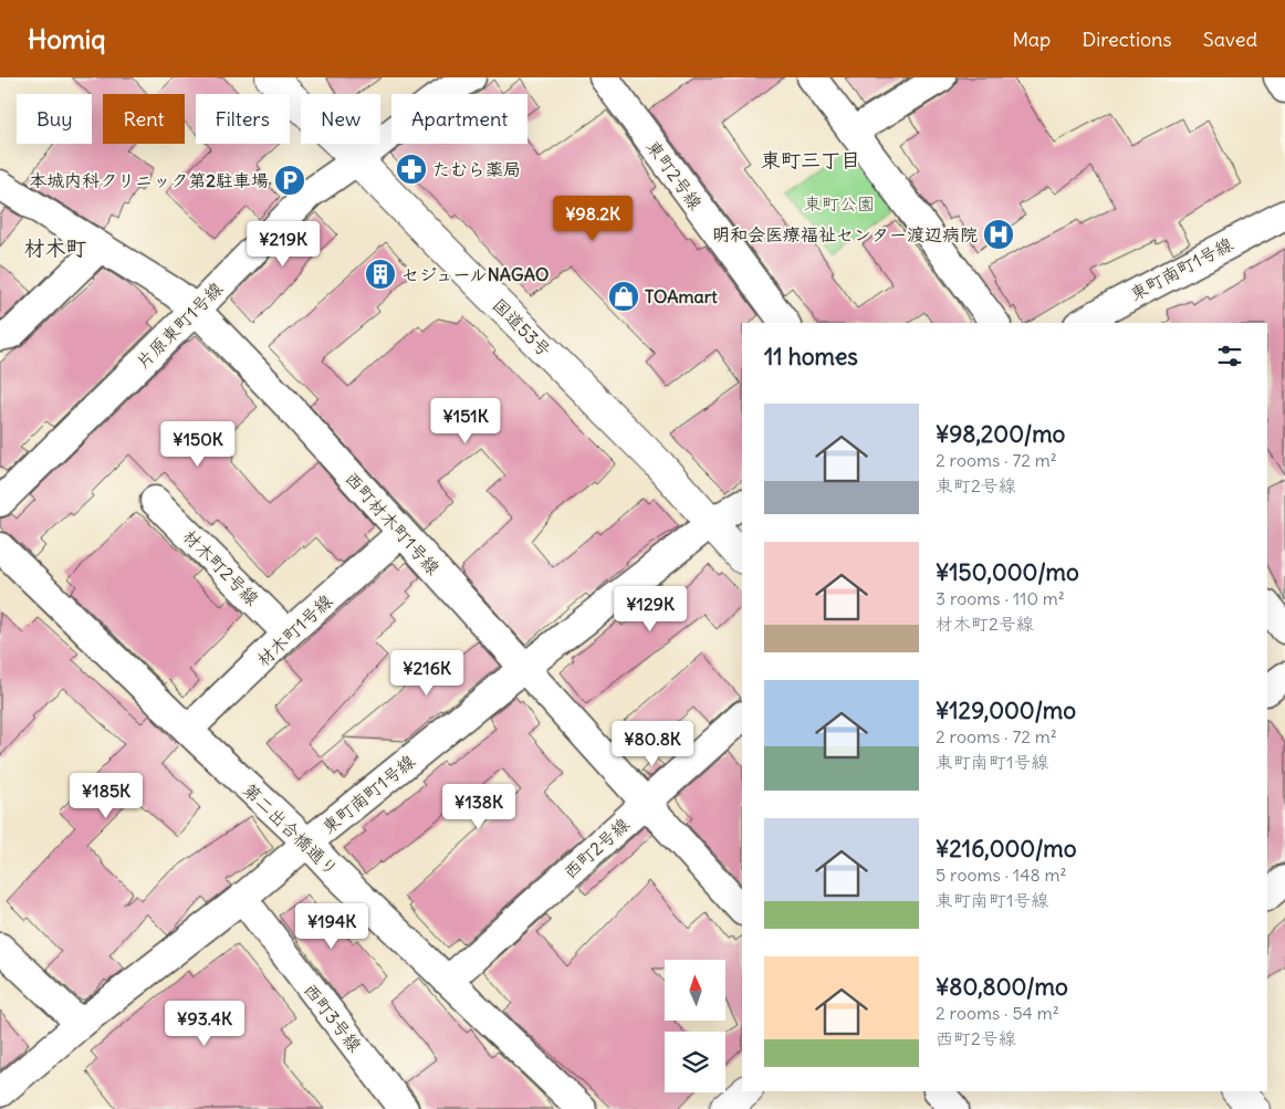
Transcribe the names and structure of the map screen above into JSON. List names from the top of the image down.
{
  "streets": {
    "main road": ["国道53号"],
    "street": [
      "東町2号線",
      "東町南町1号線",
      "片原東町1号線",
      "西町材木町1号線",
      "材木町2号線",
      "材木町1号線",
      "第二出合橋通り",
      "西町2号線",
      "西町3号線"
    ]
  },
  "crossings": [
    ["東町南町1号線", "国道53号"],
    ["東町南町1号線", "西町材木町1号線"],
    ["東町南町1号線", "第二出合橋通り"],
    ["東町南町1号線", "西町3号線"],
    ["片原東町1号線", "国道53号"],
    ["片原東町1号線", "西町材木町1号線"],
    ["西町材木町1号線", "材木町1号線"],
    ["西町材木町1号線", "西町2号線"],
    ["材木町2号線", "材木町1号線"],
    ["材木町1号線", "第二出合橋通り"],
    ["第二出合橋通り", "西町2号線"]
  ],
  "districts": ["東町三丁目", "材木町"],
  "parks": ["東町公園"],
  "places": {
    "pharmacy": ["たむら薬局"],
    "parking": ["本城内科クリニック第2駐車場"],
    "hospital": ["明和会医療福祉センター渡辺病院"],
    "building": ["セジュールNAGAO"],
    "shop": ["TOAmart"]
  },
  "north": "top",
  "page": {
    "header": "Homiq",
    "nav": ["Map", "Directions", "Saved"],
    "chip": [
      "Buy",
      "Rent",
      "Filters",
      "New",
      "Apartment"
    ],
    "price": [
      "¥98.2K",
      "¥219K",
      "¥151K",
      "¥150K",
      "¥129K",
      "¥216K",
      "¥80.8K",
      "¥185K",
      "¥138K",
      "¥194K",
      "¥93.4K"
    ],
    "heading": "11 homes",
    "list": [
      {
        "name": "¥98,200/mo",
        "note": "2 rooms · 72 m² · 東町2号線"
      },
      {
        "name": "¥150,000/mo",
        "note": "3 rooms · 110 m² · 材木町2号線"
      },
      {
        "name": "¥129,000/mo",
        "note": "2 rooms · 72 m² · 東町南町1号線"
      },
      {
        "name": "¥216,000/mo",
        "note": "5 rooms · 148 m² · 東町南町1号線"
      },
      {
        "name": "¥80,800/mo",
        "note": "2 rooms · 54 m² · 西町2号線"
      }
    ]
  }
}
